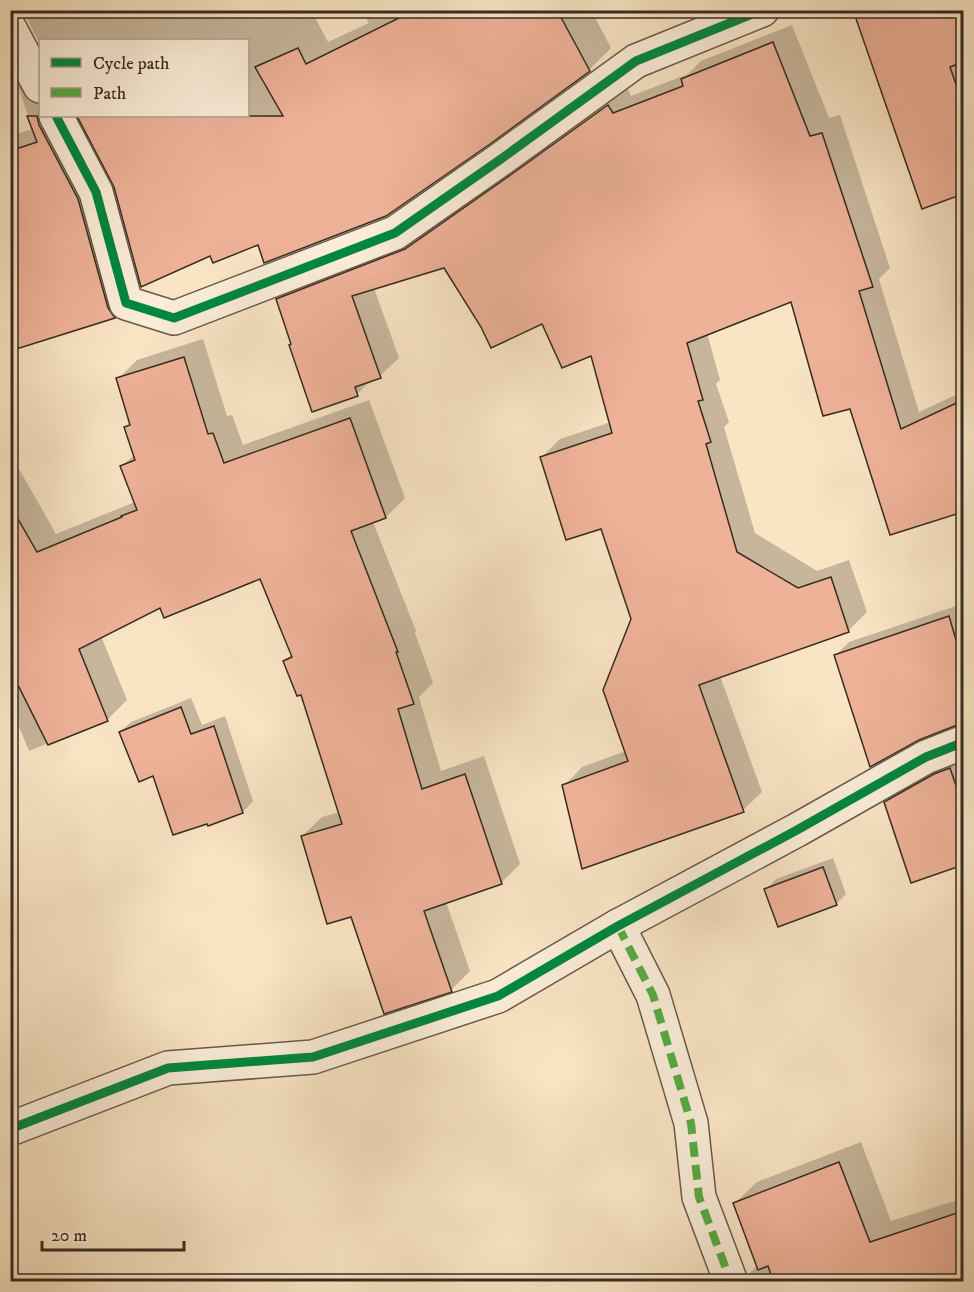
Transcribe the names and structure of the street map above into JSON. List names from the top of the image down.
{
  "legend": ["Cycle path", "Path"],
  "scale_bar": "20 m"
}
